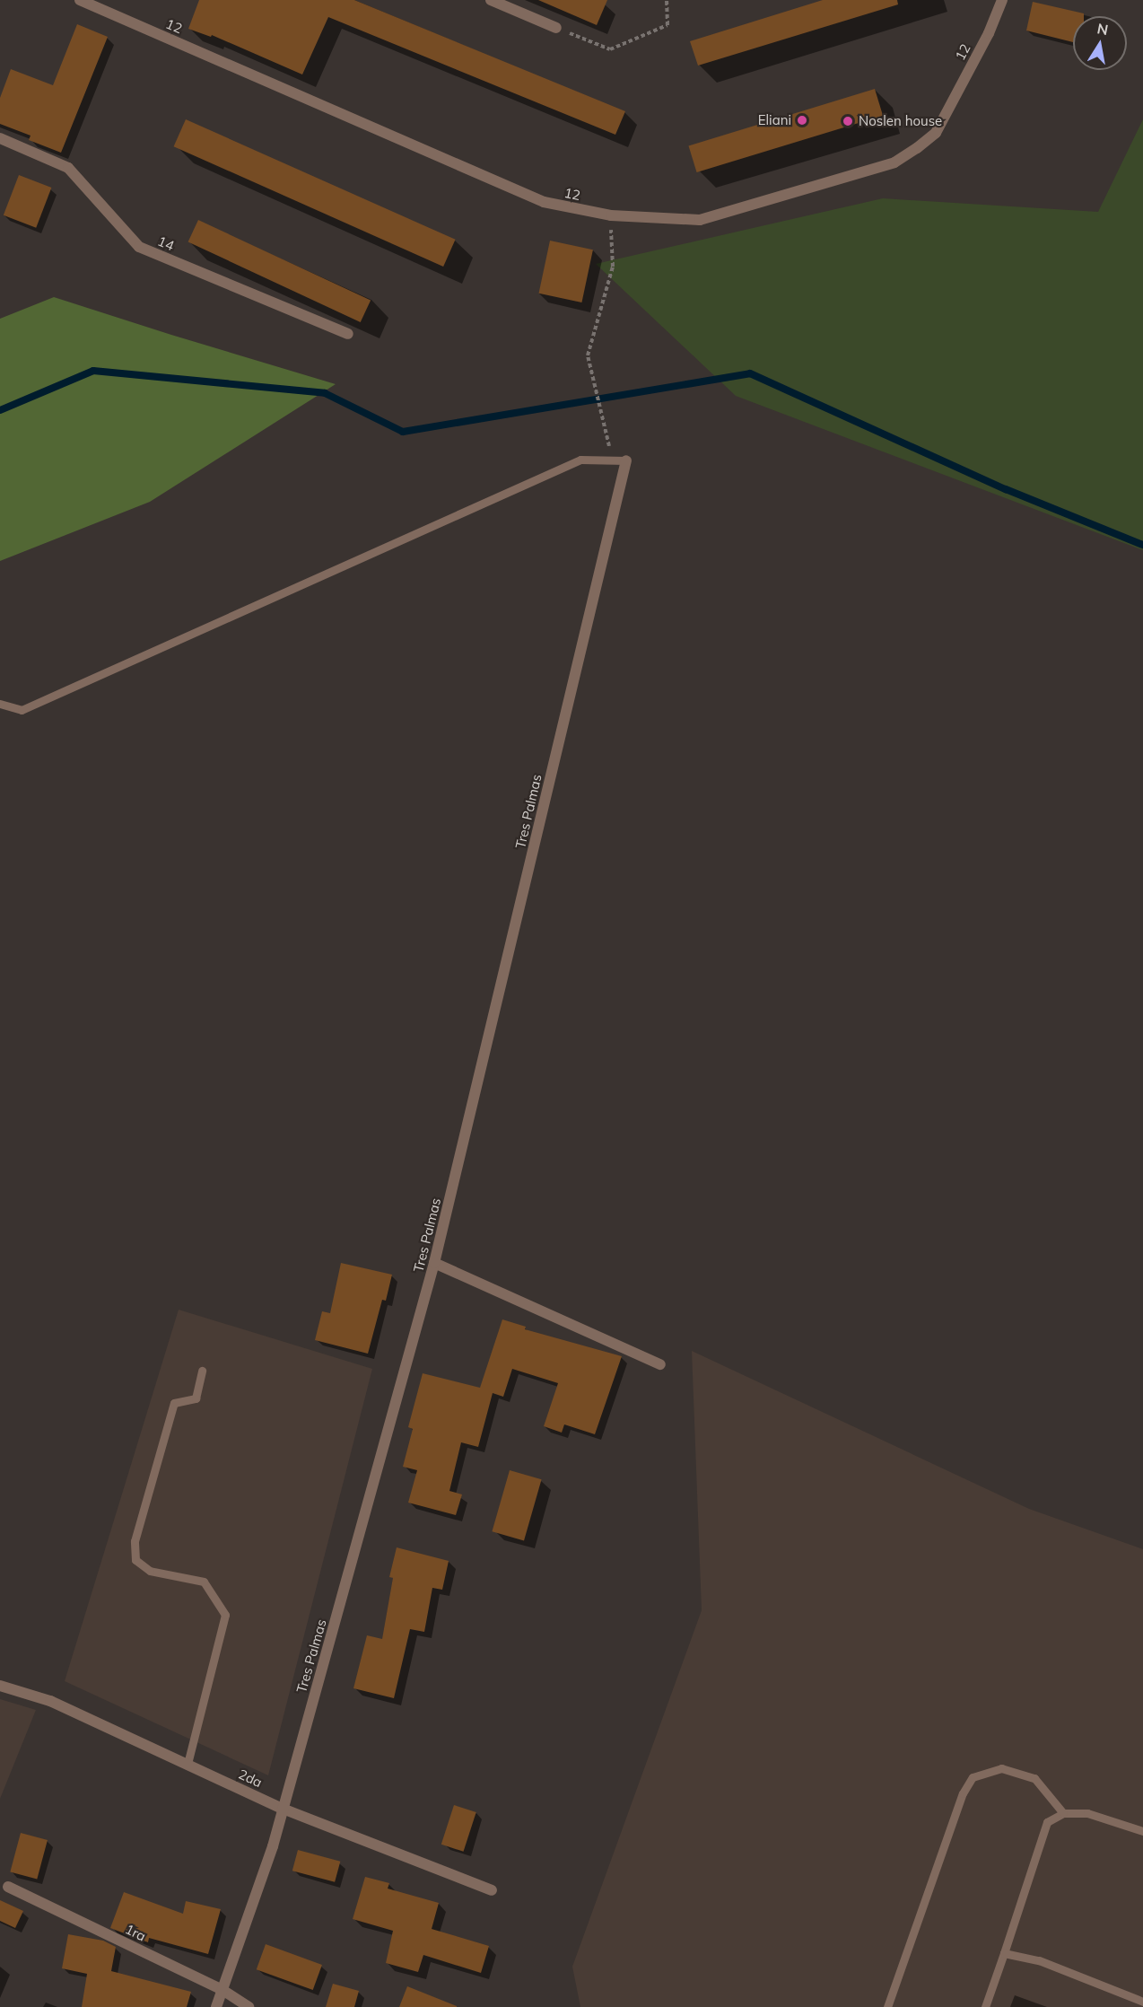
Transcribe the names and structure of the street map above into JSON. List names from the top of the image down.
{
  "streets": {
    "street": [
      "12",
      "14",
      "Tres Palmas",
      "2da",
      "1ra"
    ]
  },
  "crossings": [
    ["Tres Palmas", "2da"],
    ["Tres Palmas", "1ra"]
  ],
  "places": ["Eliani", "Noslen house"],
  "north": "top"
}
